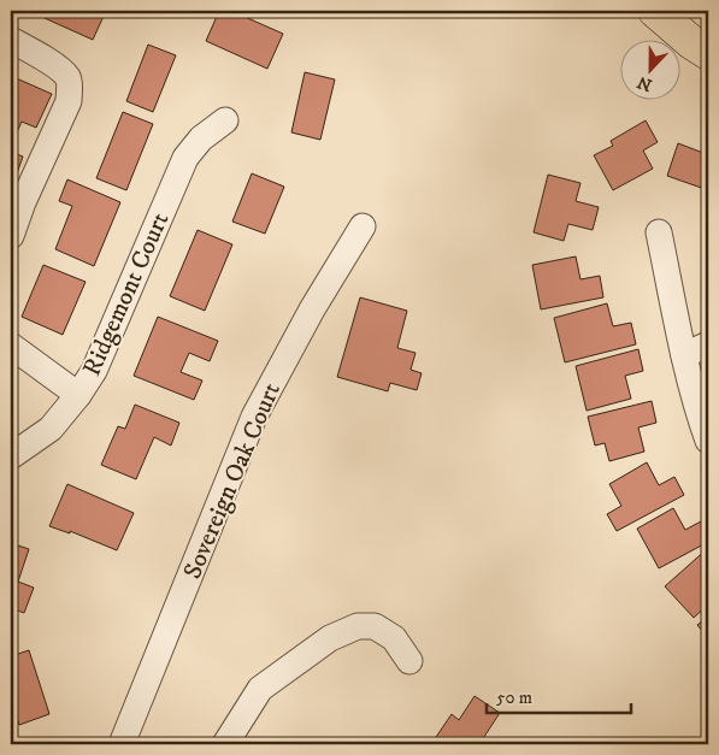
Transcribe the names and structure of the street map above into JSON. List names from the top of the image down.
{
  "streets": {
    "street": ["Ridgemont Court", "Sovereign Oak Court"]
  },
  "scale_bar": "50 m",
  "north": "bottom"
}
